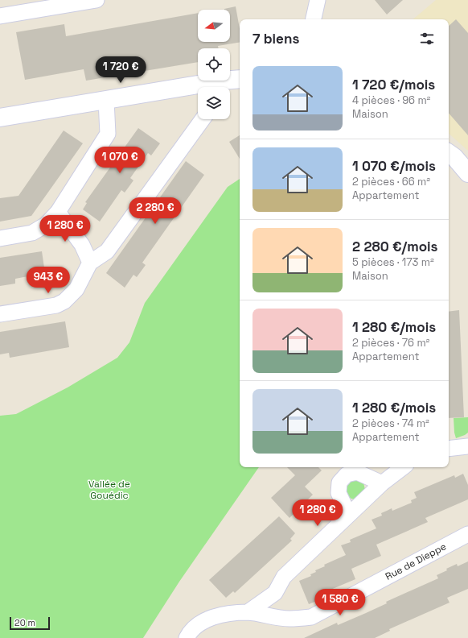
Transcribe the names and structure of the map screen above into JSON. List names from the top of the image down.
{
  "streets": {
    "street": ["Rue de Dieppe"]
  },
  "parks": ["Vallée de Gouédic"],
  "scale_bar": "20 m",
  "north": "left",
  "page": {
    "heading": "7 biens",
    "price": [
      "1 720 €",
      "1 070 €",
      "2 280 €",
      "1 280 €",
      "943 €",
      "1 280 €",
      "1 580 €"
    ],
    "list": [
      {
        "name": "1 720 €/mois",
        "note": "4 pièces · 96 m² · Maison"
      },
      {
        "name": "1 070 €/mois",
        "note": "2 pièces · 66 m² · Appartement"
      },
      {
        "name": "2 280 €/mois",
        "note": "5 pièces · 173 m² · Maison"
      },
      {
        "name": "1 280 €/mois",
        "note": "2 pièces · 76 m² · Appartement"
      },
      {
        "name": "1 280 €/mois",
        "note": "2 pièces · 74 m² · Appartement"
      }
    ],
    "scale": "20 m"
  }
}
